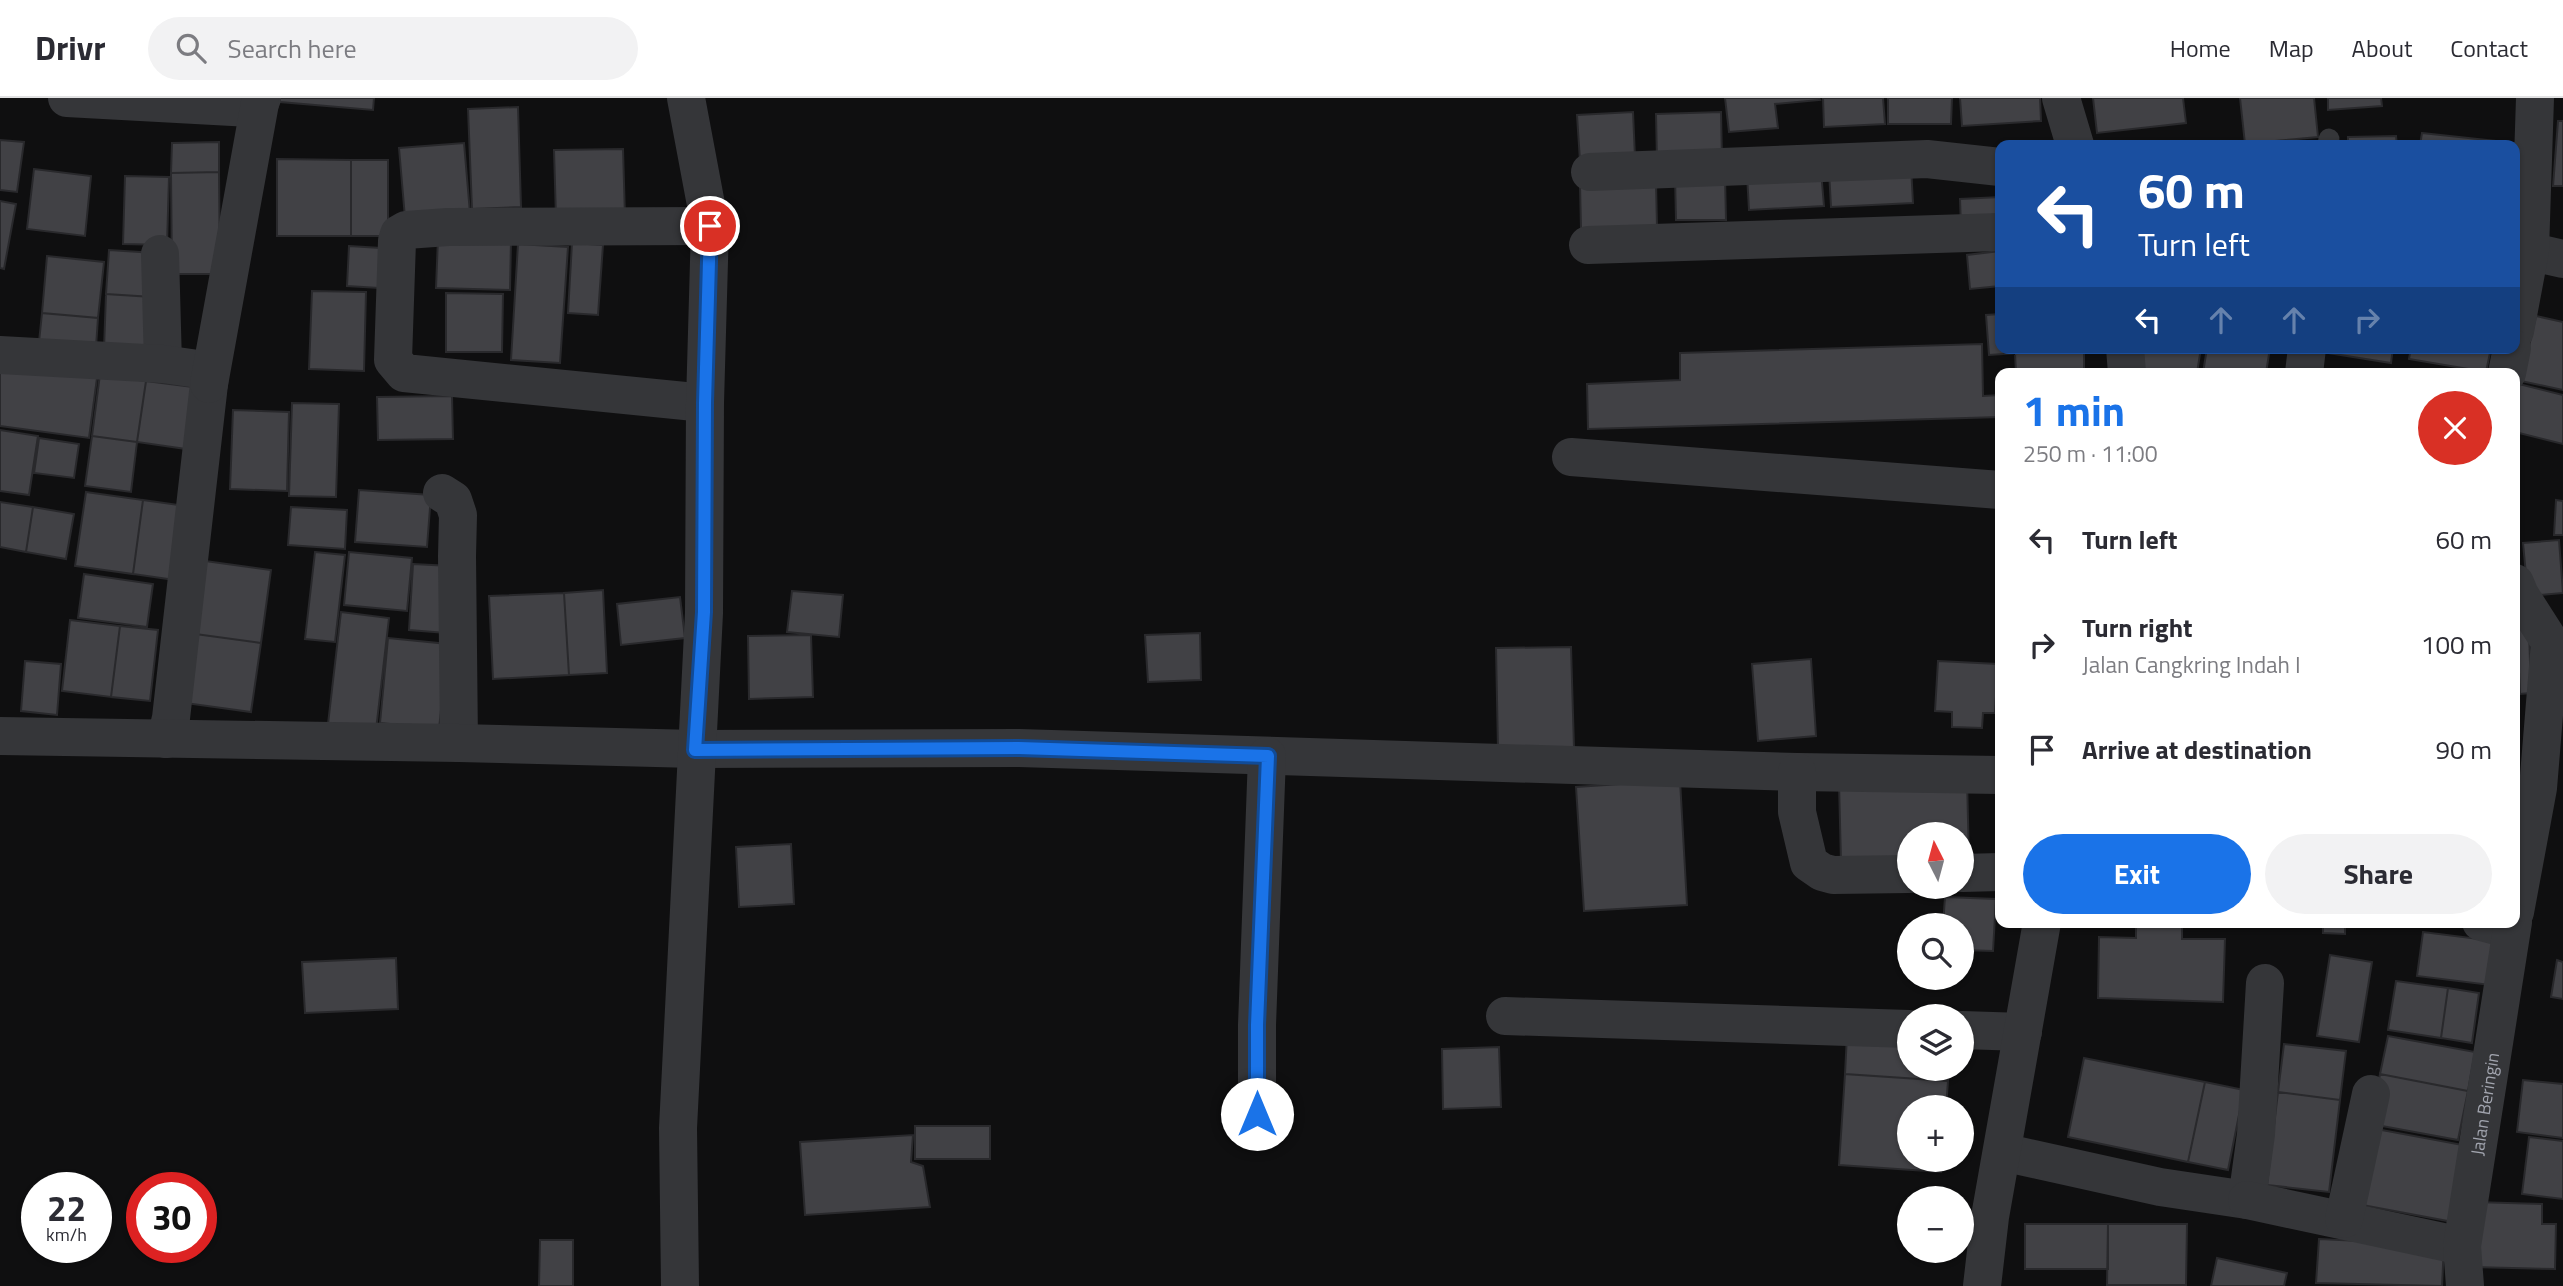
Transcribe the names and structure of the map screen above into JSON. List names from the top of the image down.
{
  "streets": {
    "street": ["Jalan Beringin"]
  },
  "north": "top",
  "page": {
    "header": "Drivr",
    "search": "Search here",
    "nav": [
      "Home",
      "Map",
      "About",
      "Contact"
    ],
    "turn": ["60 m", "Turn left"],
    "heading": ["1 min", "250 m · 11:00"],
    "list": [
      {
        "name": "Turn left",
        "value": "60 m"
      },
      {
        "name": "Turn right",
        "note": "Jalan Cangkring Indah I",
        "value": "100 m"
      },
      {
        "name": "Arrive at destination",
        "value": "90 m"
      }
    ],
    "buttons": ["Exit", "Share"],
    "map_buttons": ["+", "−"],
    "speed": "22 km/h",
    "limit": "30"
  }
}
